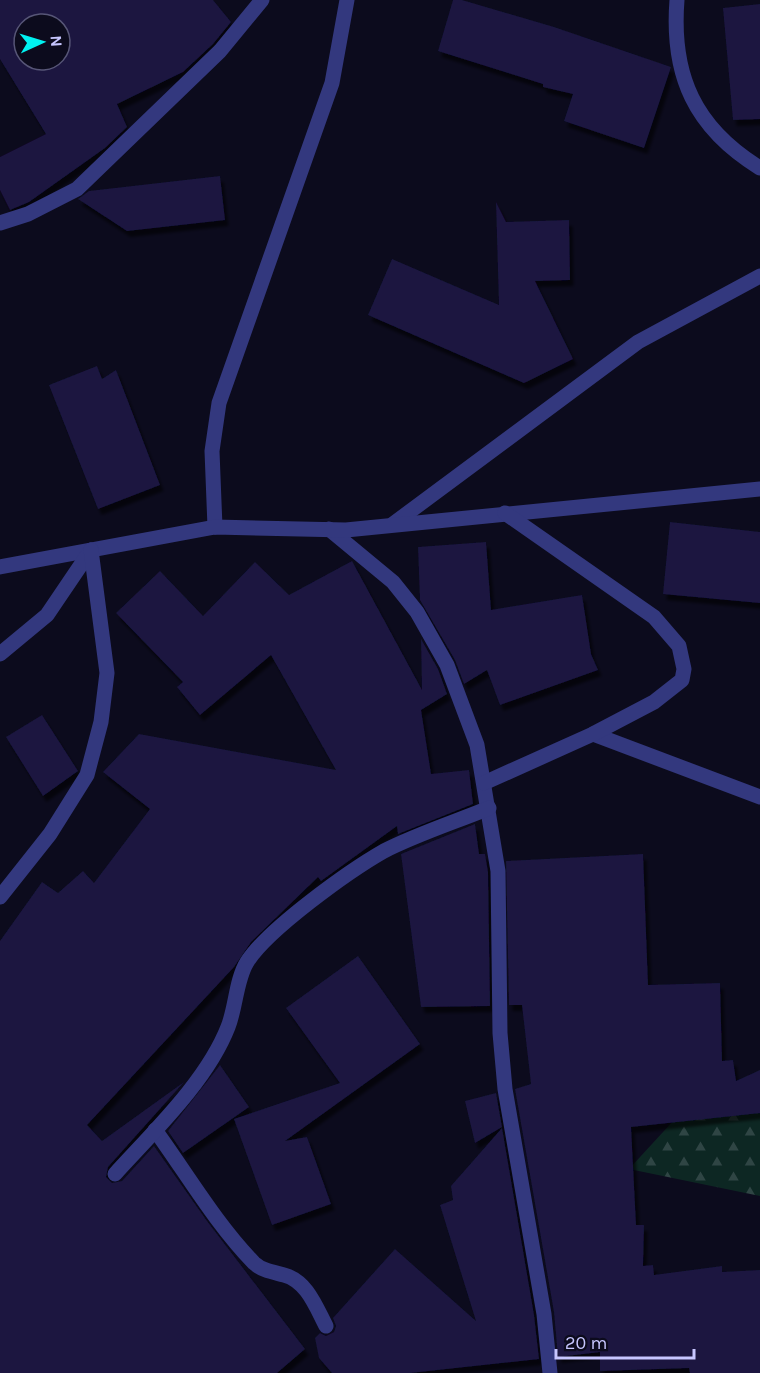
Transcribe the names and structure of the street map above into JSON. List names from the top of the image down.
{
  "scale_bar": "20 m",
  "north": "right"
}
